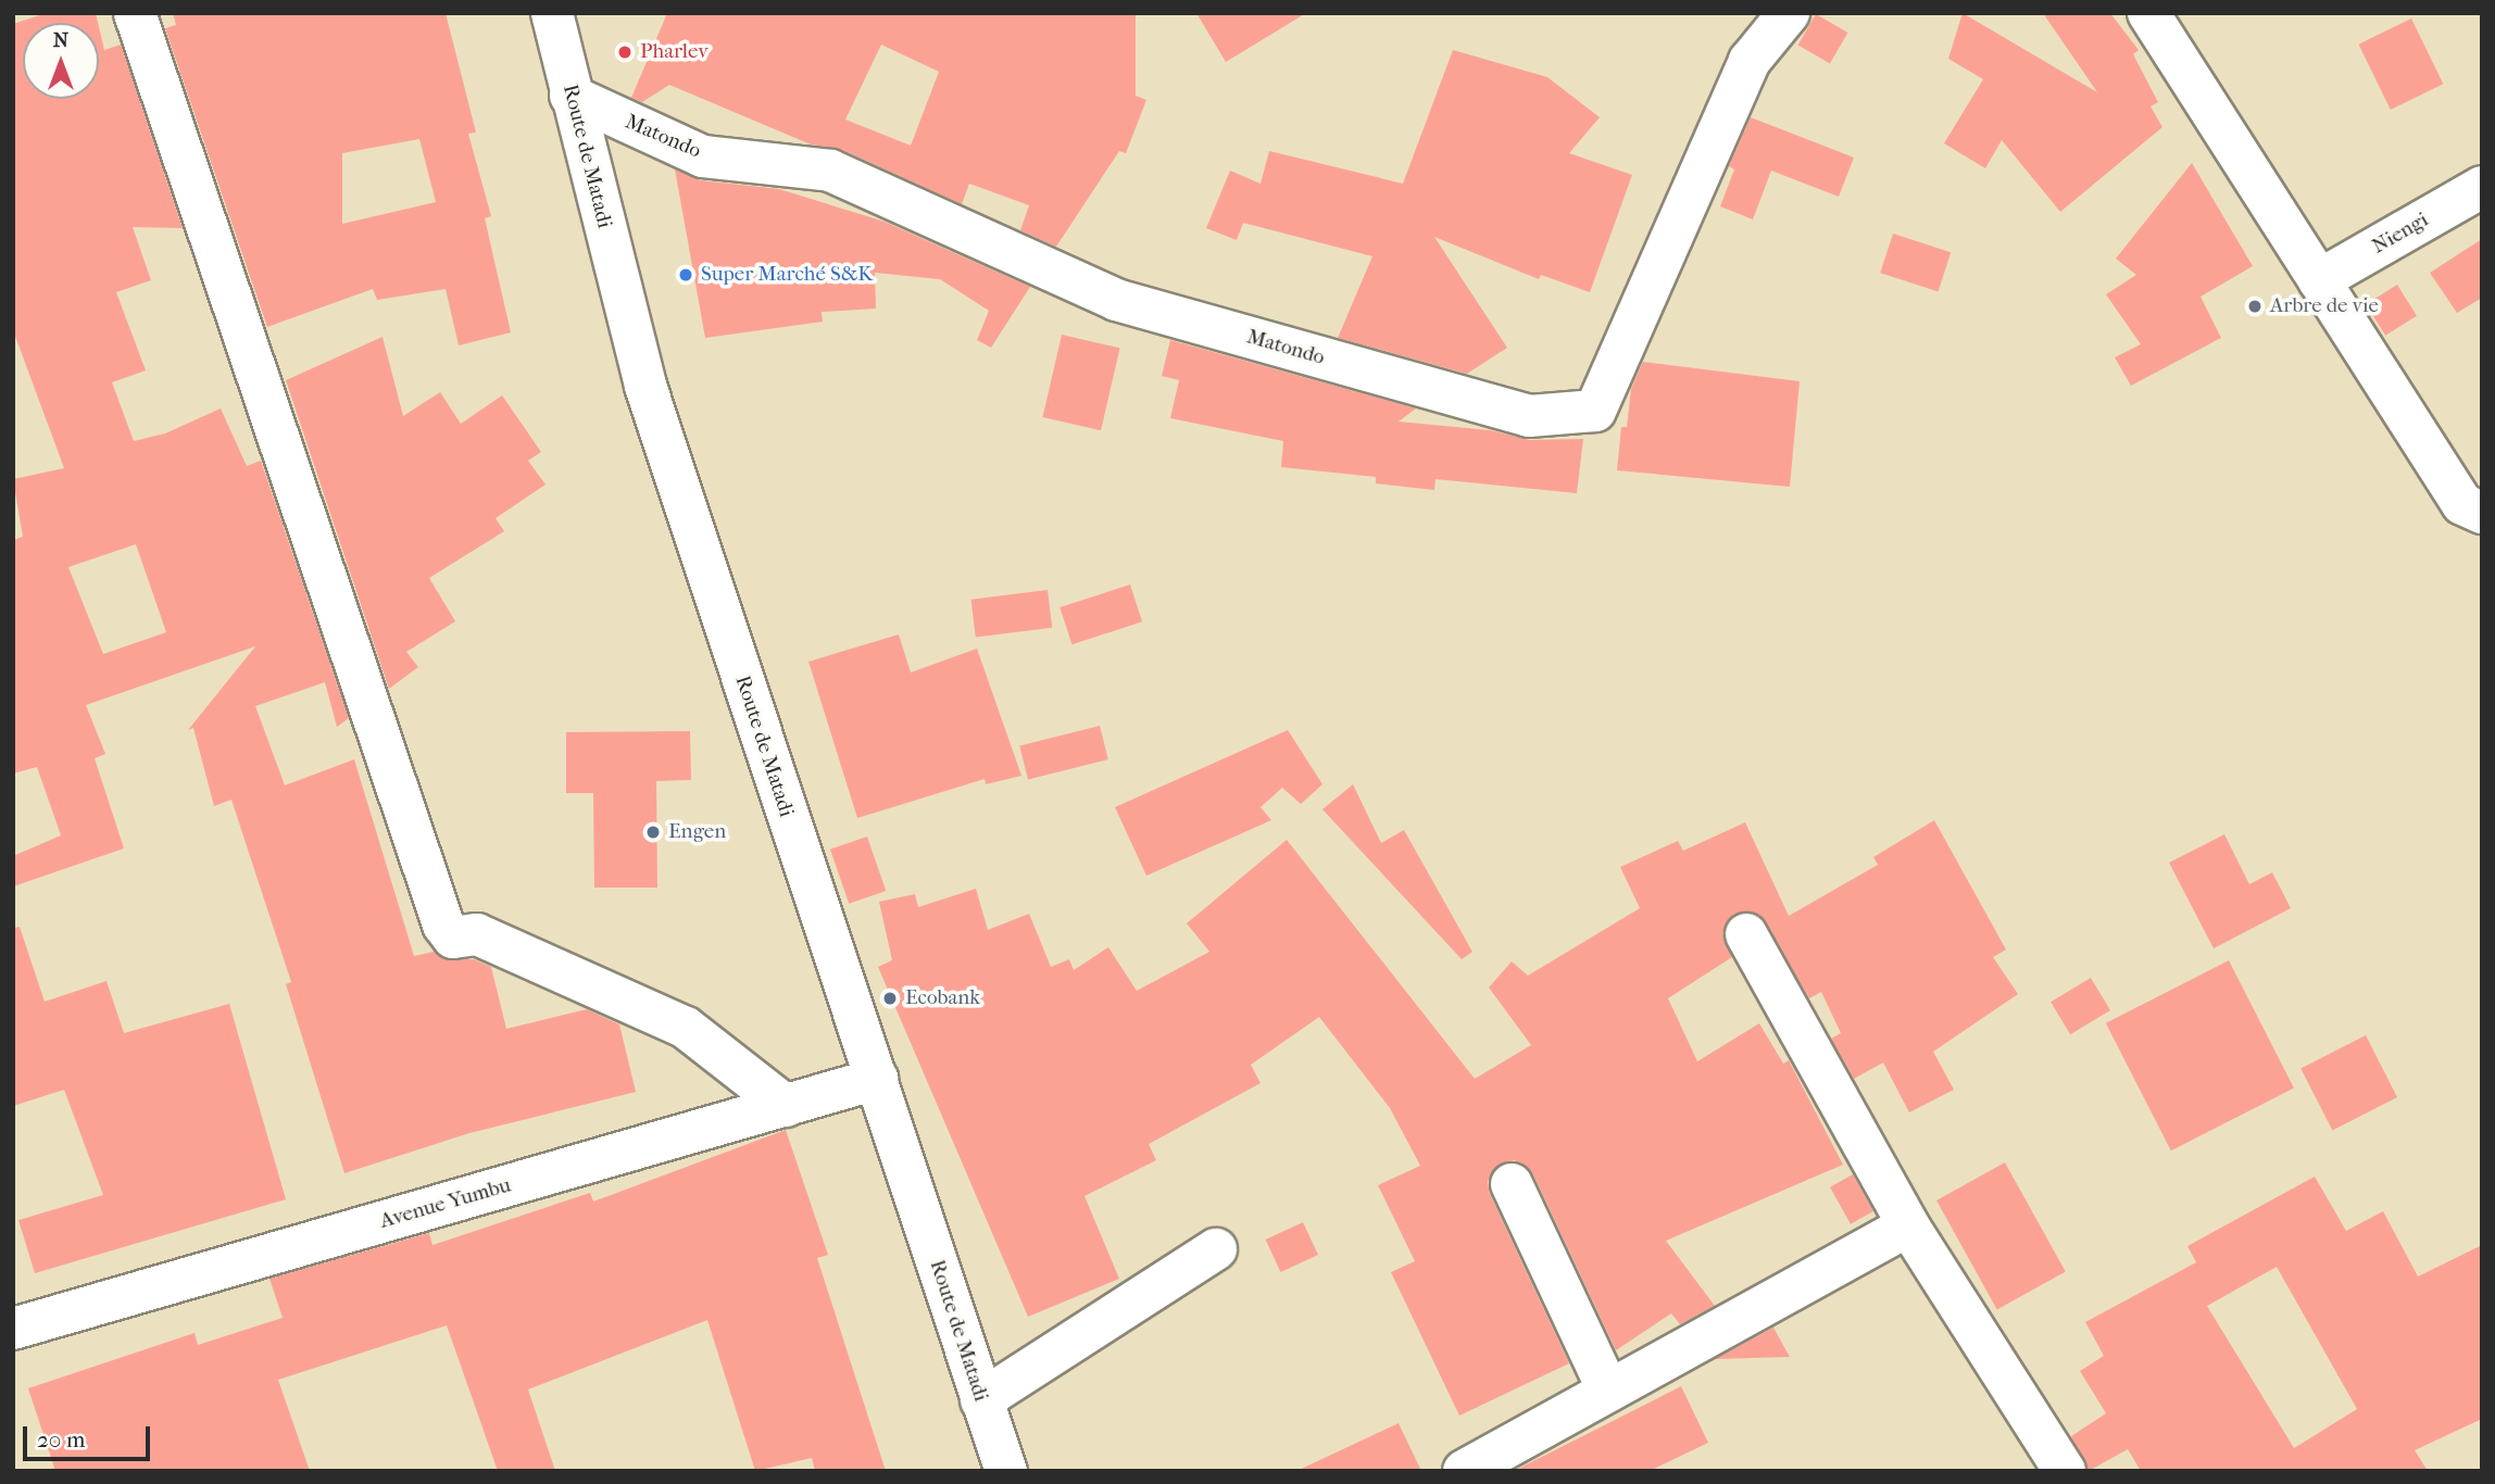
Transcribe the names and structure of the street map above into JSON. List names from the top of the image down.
{
  "streets": {
    "main road": [
      "Matondo",
      "Route de Matadi",
      "Niengi",
      "Avenue Yumbu"
    ]
  },
  "crossings": [
    ["Matondo", "Route de Matadi"],
    ["Route de Matadi", "Avenue Yumbu"]
  ],
  "places": [
    "Pharlev",
    "Super Marché S&K",
    "Arbre de vie",
    "Engen",
    "Ecobank"
  ],
  "scale_bar": "20 m",
  "north": "top"
}
